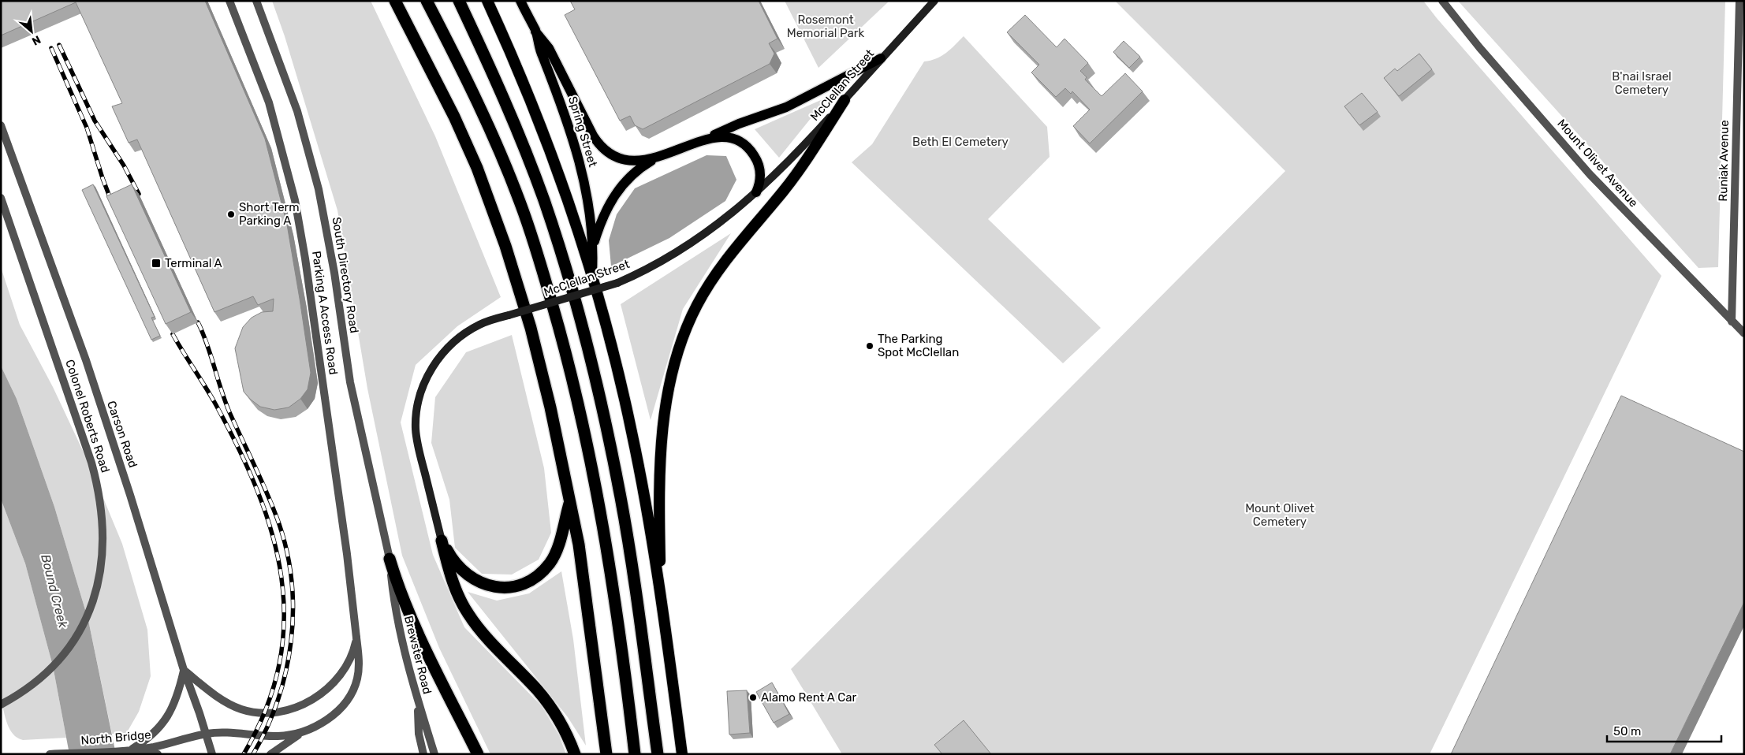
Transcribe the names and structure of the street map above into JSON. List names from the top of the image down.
{
  "streets": {
    "main road": ["McClellan Street", "Spring Street"],
    "street": [
      "Runiak Avenue",
      "Mount Olivet Avenue",
      "South Directory Road",
      "Parking A Access Road",
      "Colonel Roberts Road",
      "Carson Road",
      "Brewster Road",
      "North Bridge"
    ]
  },
  "crossings": [
    ["Runiak Avenue", "Mount Olivet Avenue"],
    ["South Directory Road", "Brewster Road"],
    ["Parking A Access Road", "Carson Road"],
    ["Parking A Access Road", "North Bridge"],
    ["Carson Road", "North Bridge"]
  ],
  "water": ["Bound Creek"],
  "parks": [
    "Rosemont Memorial Park",
    "B'nai Israel Cemetery",
    "Beth El Cemetery",
    "Mount Olivet Cemetery"
  ],
  "places": {
    "other": ["Short Term Parking A", "The Parking Spot McClellan", "Alamo Rent A Car"],
    "transit": ["Terminal A"]
  },
  "scale_bar": "50 m",
  "north": "bottom right"
}
